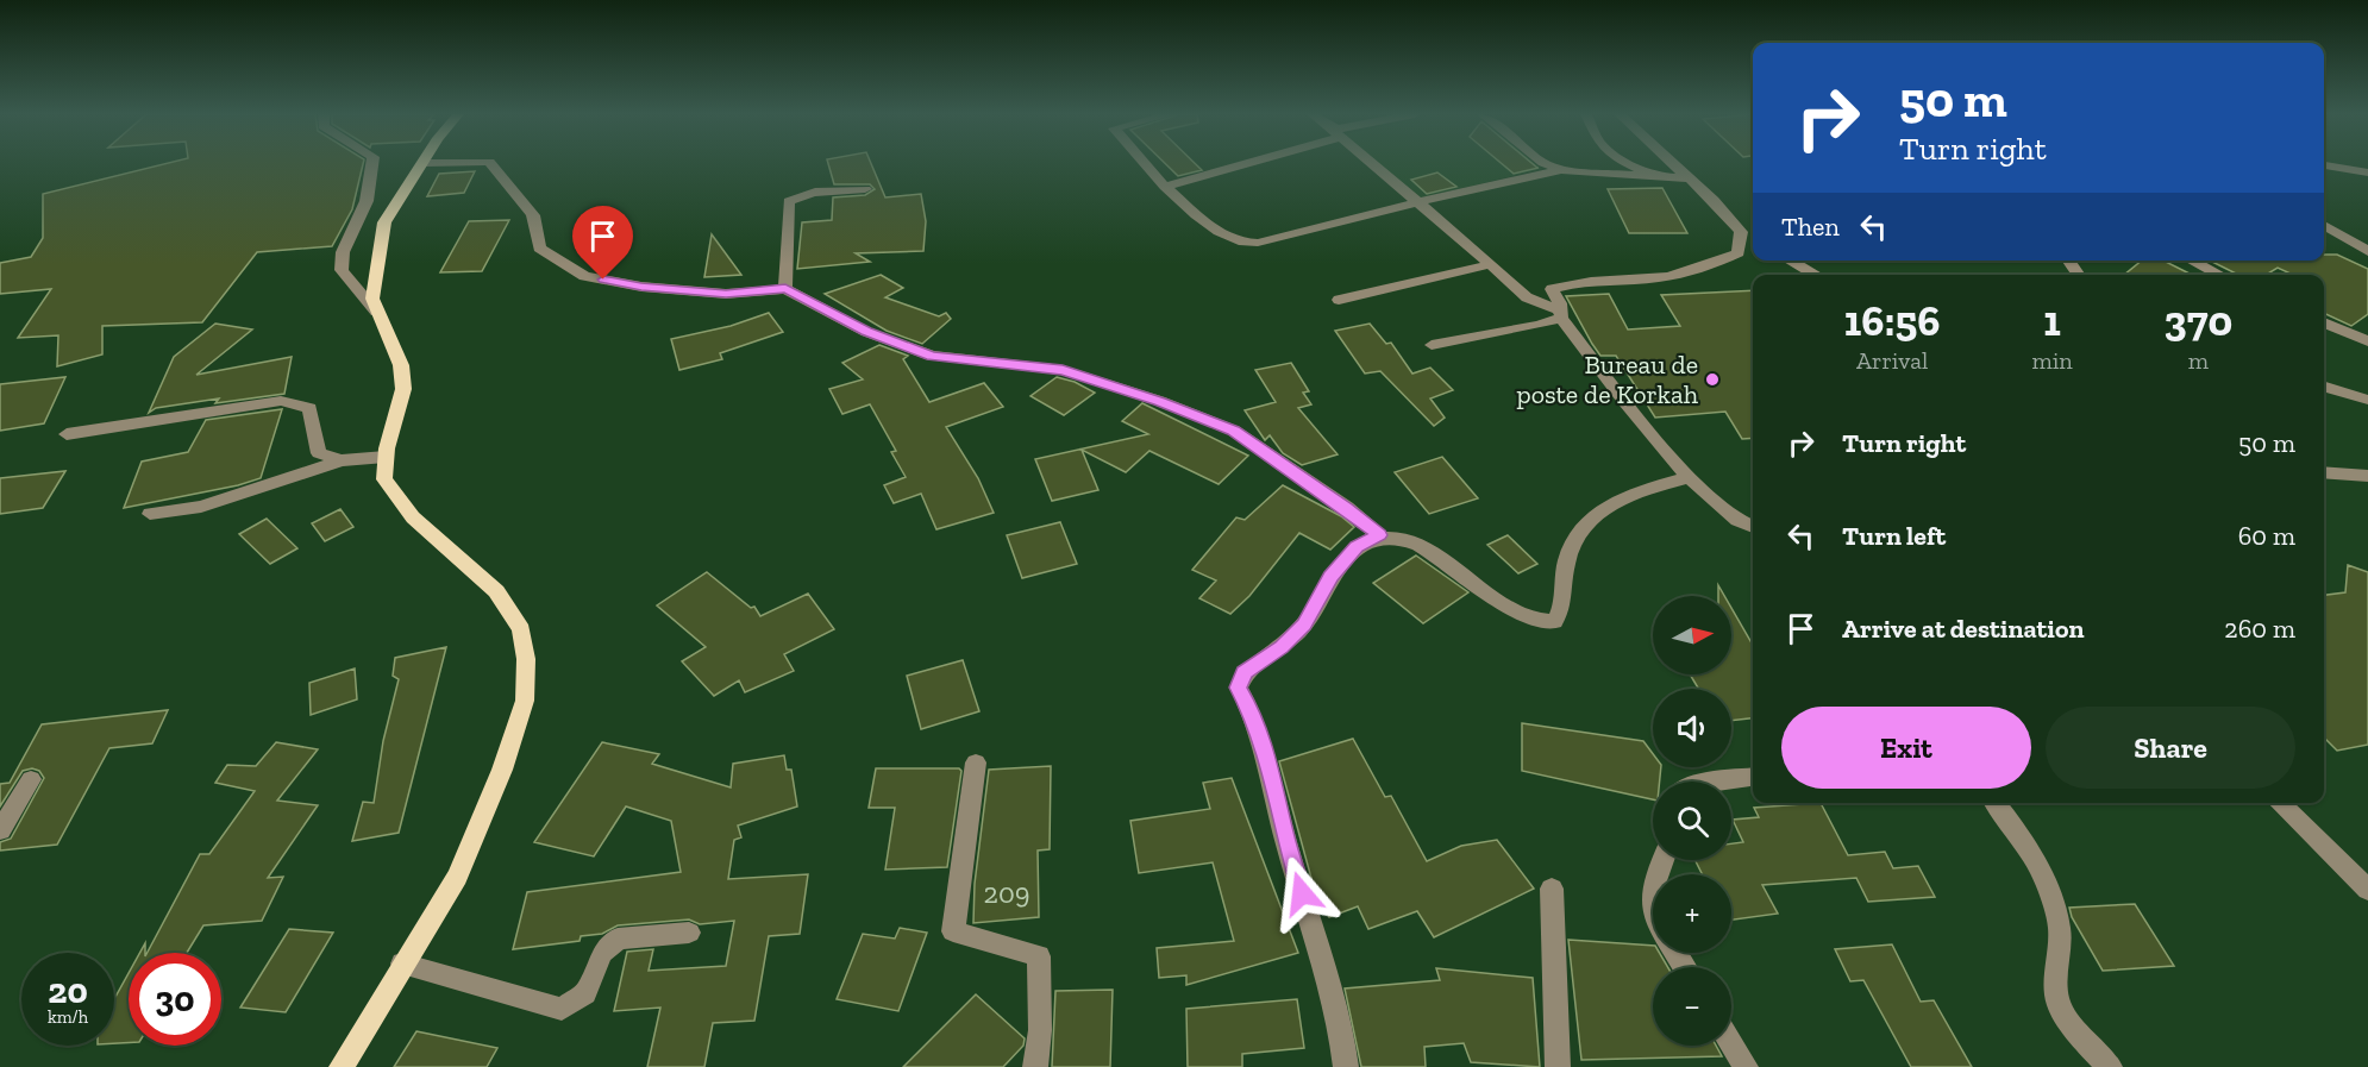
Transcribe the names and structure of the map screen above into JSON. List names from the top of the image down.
{
  "places": ["Bureau de poste de Korkah"],
  "house_numbers": ["209"],
  "north": "right",
  "page": {
    "turn": ["50 m", "Turn right"],
    "then": "Then",
    "eta": [
      "16:56",
      "Arrival",
      "1",
      "min",
      "370",
      "m"
    ],
    "list": [
      {
        "name": "Turn right",
        "value": "50 m"
      },
      {
        "name": "Turn left",
        "value": "60 m"
      },
      {
        "name": "Arrive at destination",
        "value": "260 m"
      }
    ],
    "map_buttons": ["+", "−"],
    "buttons": ["Exit", "Share"],
    "speed": "20 km/h",
    "limit": "30"
  }
}
